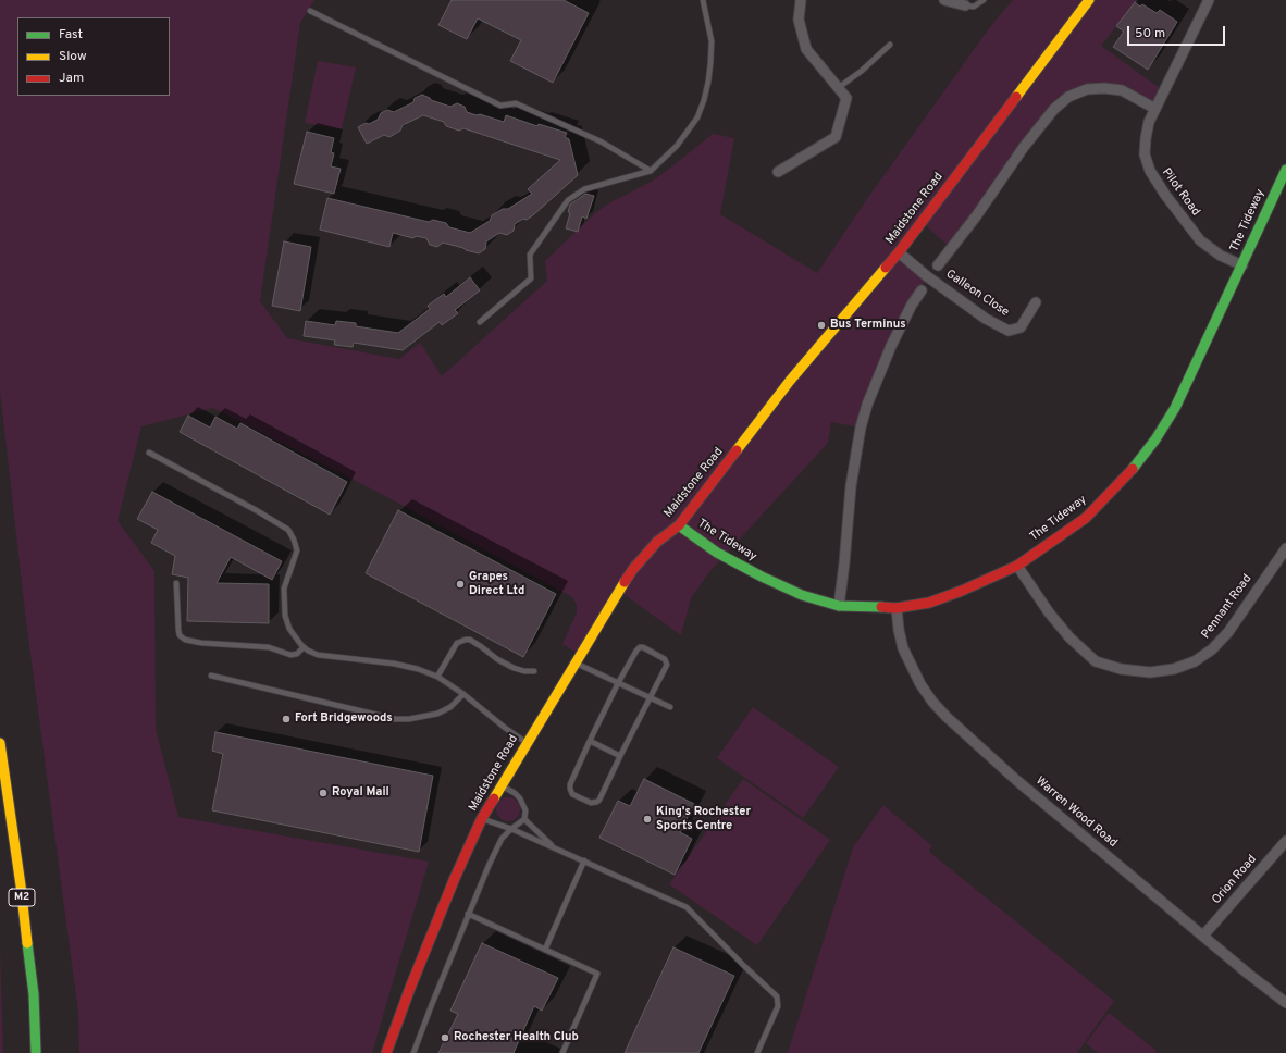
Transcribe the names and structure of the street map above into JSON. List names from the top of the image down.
{
  "streets": {
    "main road": ["Maidstone Road", "The Tideway", "M2"],
    "street": [
      "Pilot Road",
      "Galleon Close",
      "Pennant Road",
      "Warren Wood Road",
      "Orion Road"
    ]
  },
  "crossings": [
    ["Pilot Road", "The Tideway"],
    ["Maidstone Road", "The Tideway"],
    ["Maidstone Road", "Galleon Close"],
    ["The Tideway", "Pennant Road"],
    ["The Tideway", "Warren Wood Road"],
    ["Warren Wood Road", "Orion Road"]
  ],
  "places": [
    "Bus Terminus",
    "Grapes Direct Ltd",
    "Fort Bridgewoods",
    "Royal Mail",
    "King's Rochester Sports Centre",
    "Rochester Health Club"
  ],
  "legend": ["Fast", "Slow", "Jam"],
  "scale_bar": "50 m"
}
